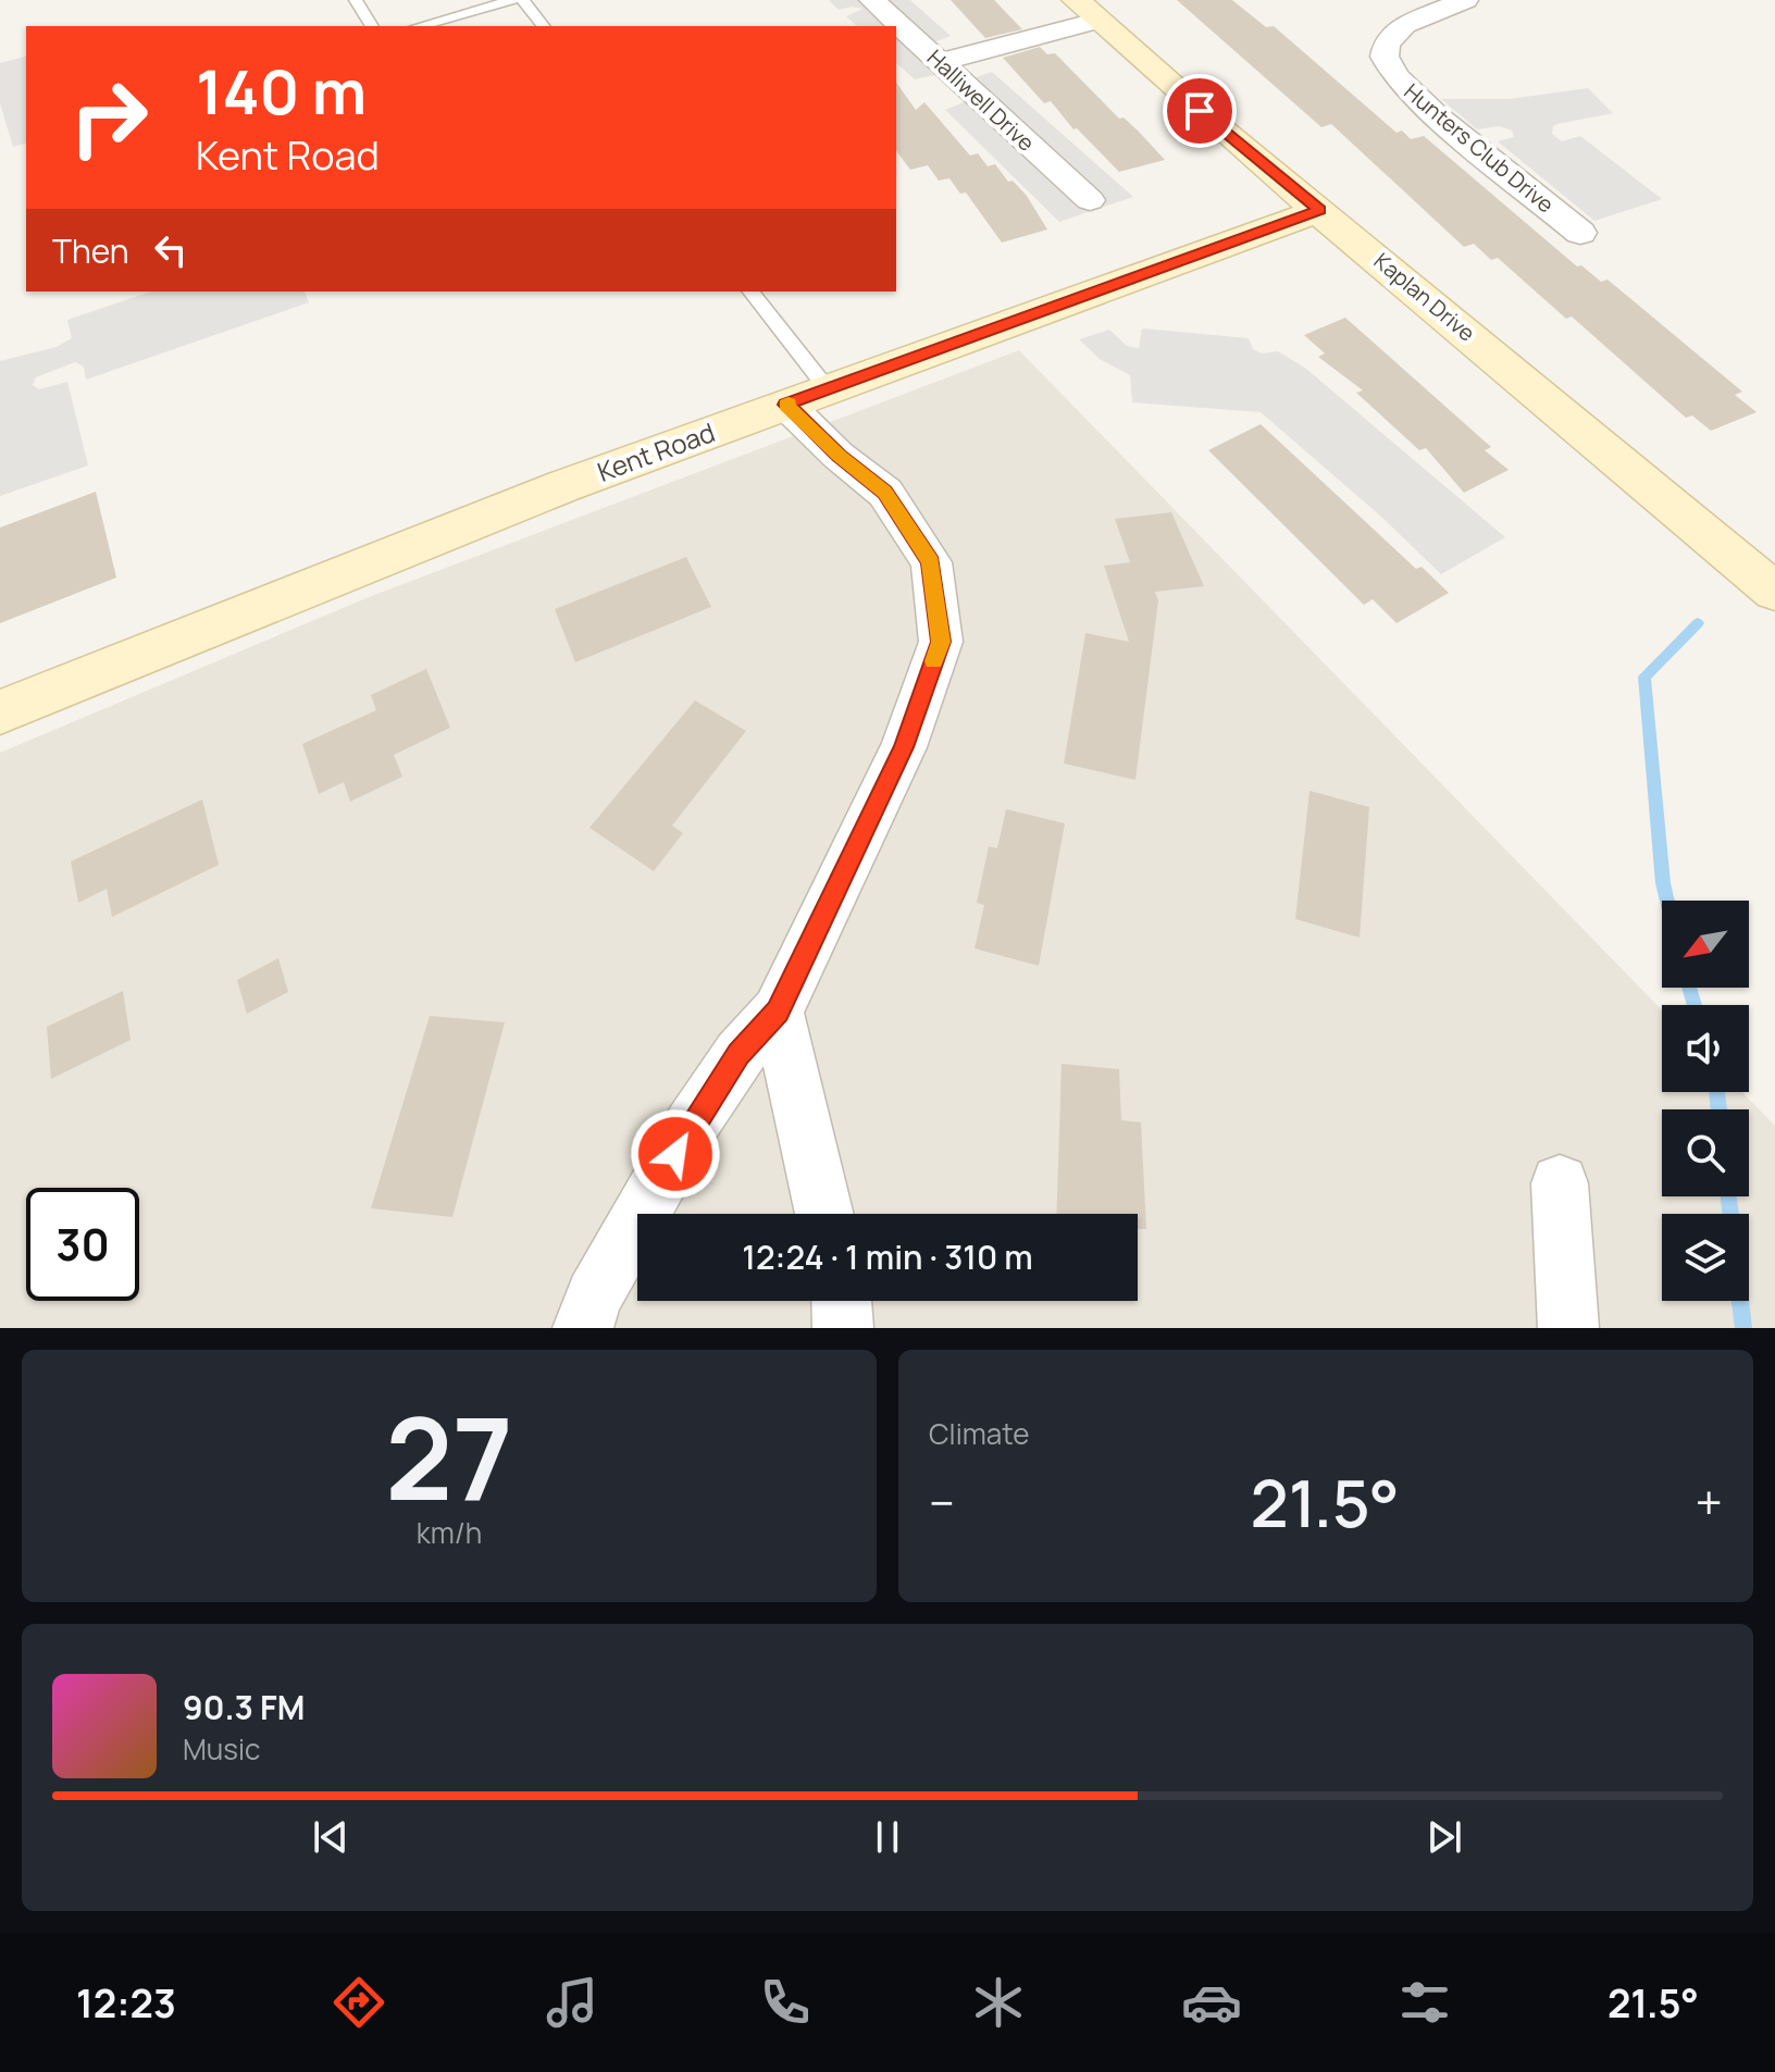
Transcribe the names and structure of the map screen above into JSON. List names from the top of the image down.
{
  "streets": {
    "street": [
      "Halliwell Drive",
      "Hunters Club Drive",
      "Kaplan Drive",
      "Kent Road"
    ]
  },
  "crossings": [
    ["Kaplan Drive", "Kent Road"]
  ],
  "north": "bottom left",
  "page": {
    "turn": ["140 m", "Kent Road"],
    "then": "Then",
    "limit": "30",
    "trip": "12:24 · 1 min · 310 m",
    "tile": [
      ["27", "km/h"],
      "Climate"
    ],
    "heat": ["−", "21.5°", "+"],
    "song": ["90.3 FM", "Music"],
    "tabs": ["12:23", "21.5°"]
  }
}
